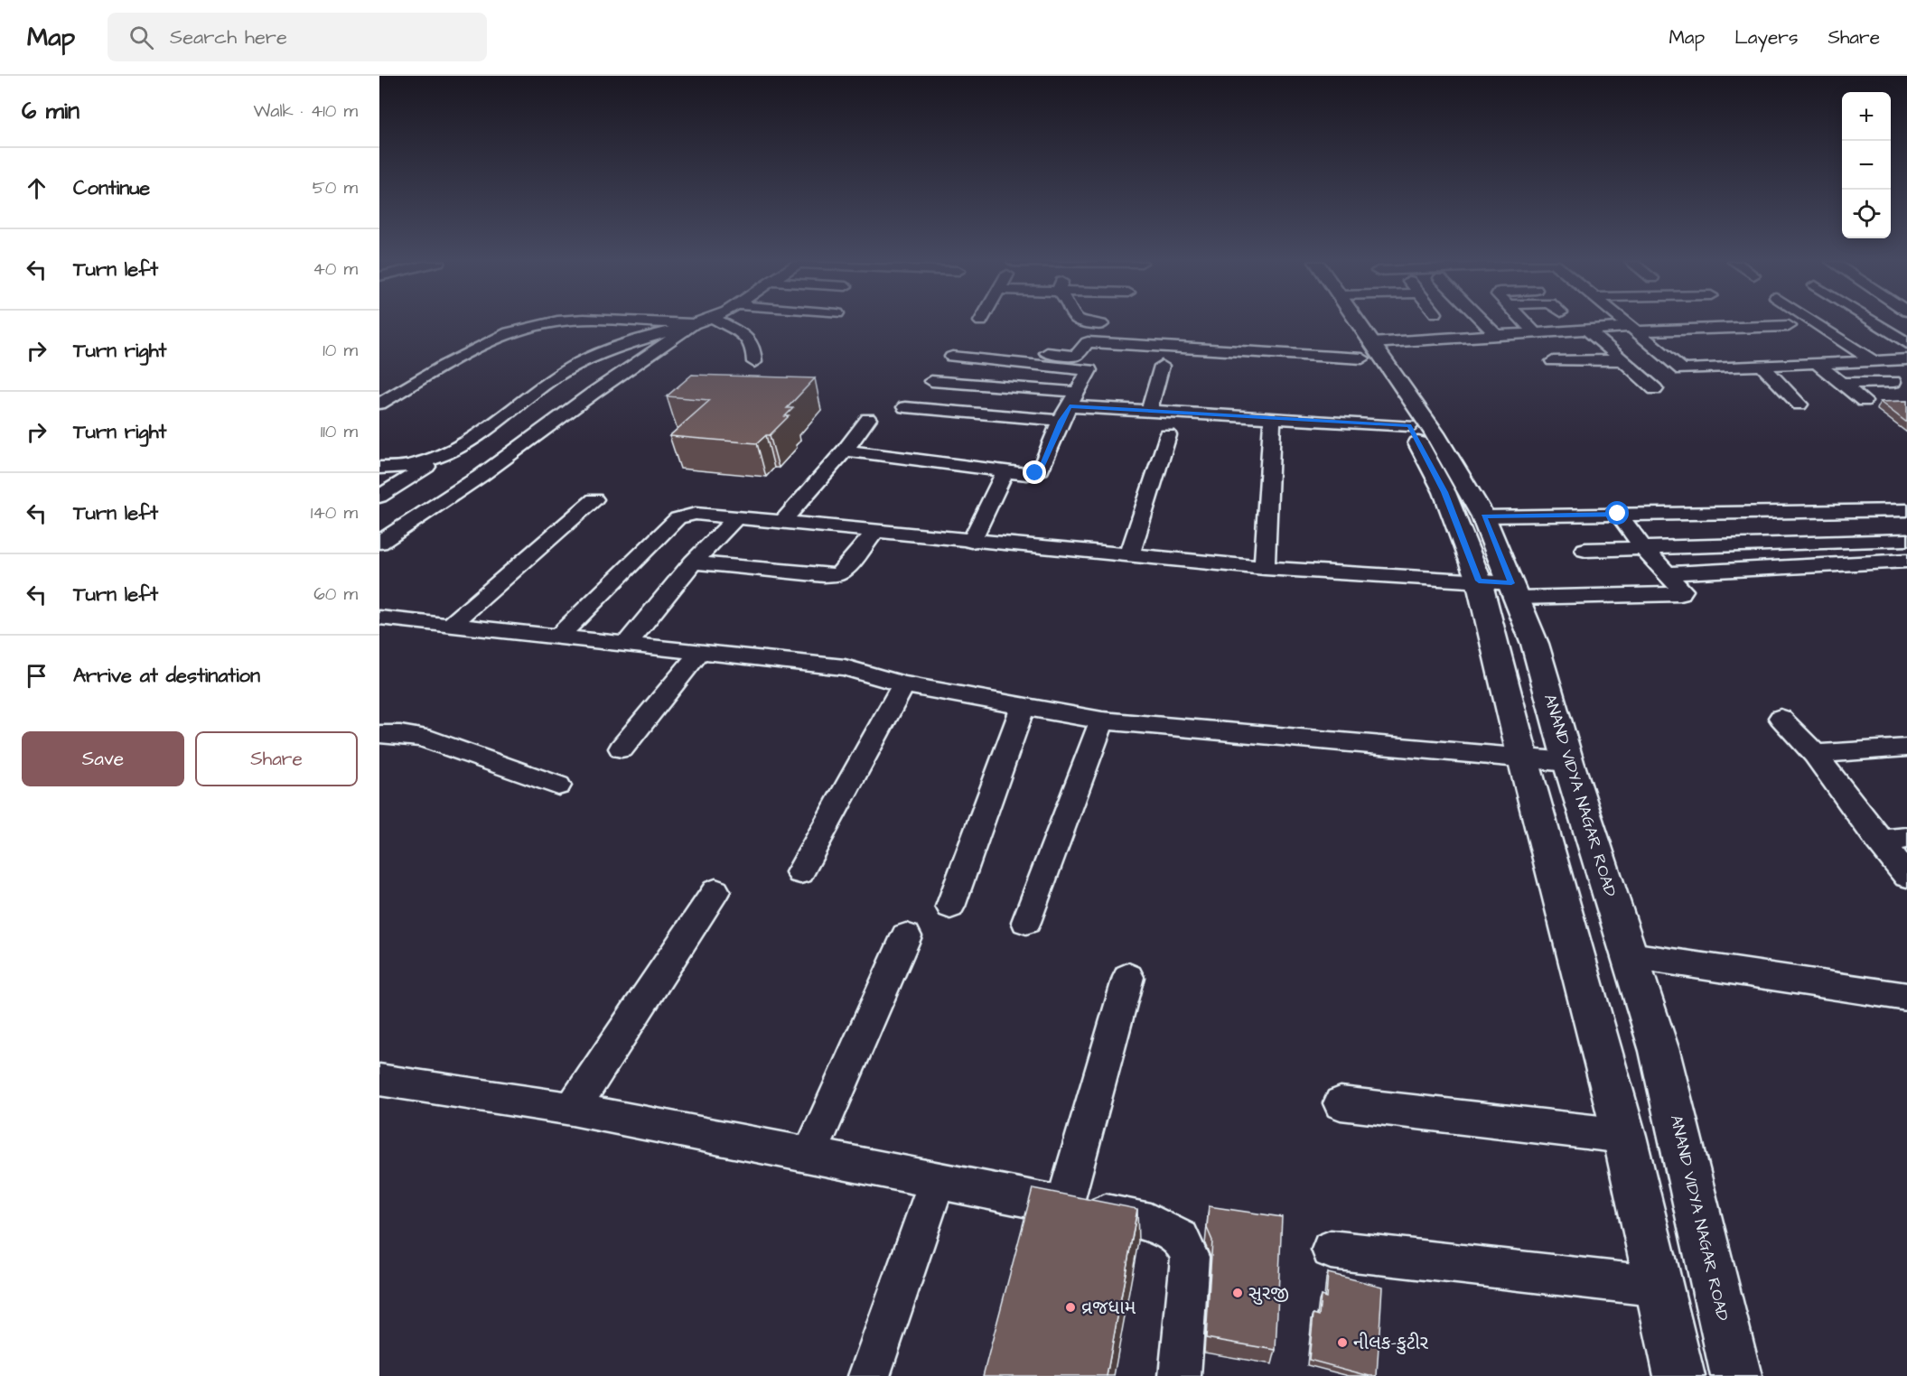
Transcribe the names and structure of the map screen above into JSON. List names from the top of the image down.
{
  "streets": {
    "main road": ["ANAND VIDYA NAGAR ROAD"]
  },
  "places": ["સુરજી", "વ્રજધામ", "નીલક-કુટીર"],
  "page": {
    "header": "Map",
    "search": "Search here",
    "nav": ["Map", "Layers", "Share"],
    "heading": ["6 min", "Walk · 410 m"],
    "map_buttons": ["+", "−"],
    "list": [
      ["Continue", "50 m"],
      ["Turn left", "40 m"],
      ["Turn right", "10 m"],
      ["Turn right", "110 m"],
      ["Turn left", "140 m"],
      ["Turn left", "60 m"],
      "Arrive at destination"
    ],
    "buttons": ["Save", "Share"]
  }
}
